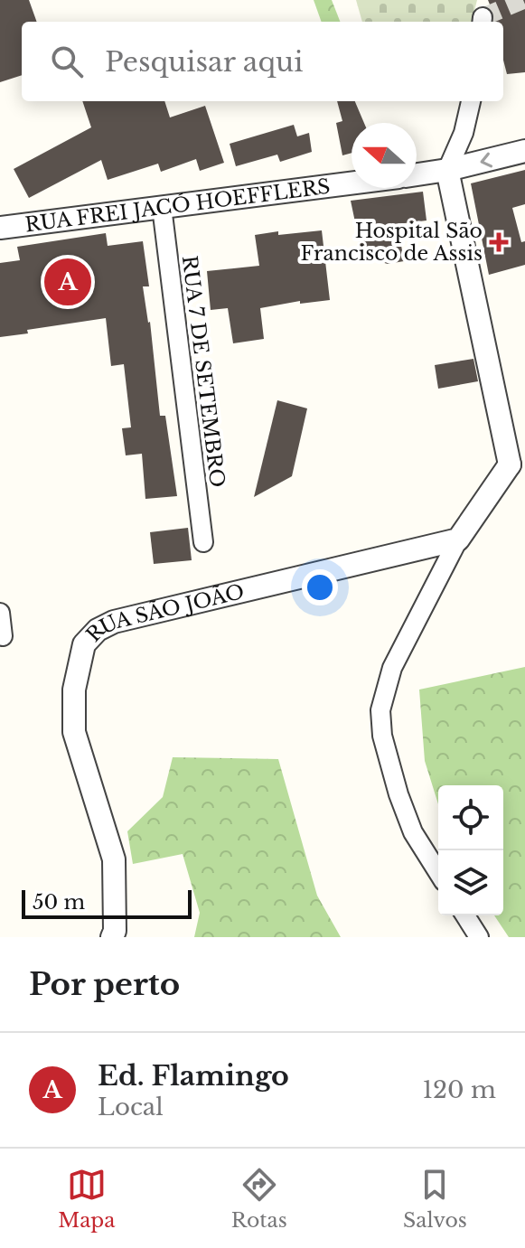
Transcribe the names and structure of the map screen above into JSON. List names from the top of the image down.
{
  "streets": {
    "street": ["RUA FREI JACÓ HOEFFLERS", "RUA 7 DE SETEMBRO", "RUA SÃO JOÃO"]
  },
  "crossings": [
    ["RUA FREI JACÓ HOEFFLERS", "RUA 7 DE SETEMBRO"]
  ],
  "places": {
    "health": ["Hospital São Francisco de Assis"]
  },
  "scale_bar": "50 m",
  "north": "left",
  "page": {
    "search": "Pesquisar aqui",
    "pins": "A",
    "scale": "50 m",
    "heading": "Por perto",
    "list": [
      {
        "mark": "A",
        "name": "Ed. Flamingo",
        "note": "Local",
        "value": "120 m"
      }
    ],
    "nav": ["Mapa", "Rotas", "Salvos"]
  }
}
